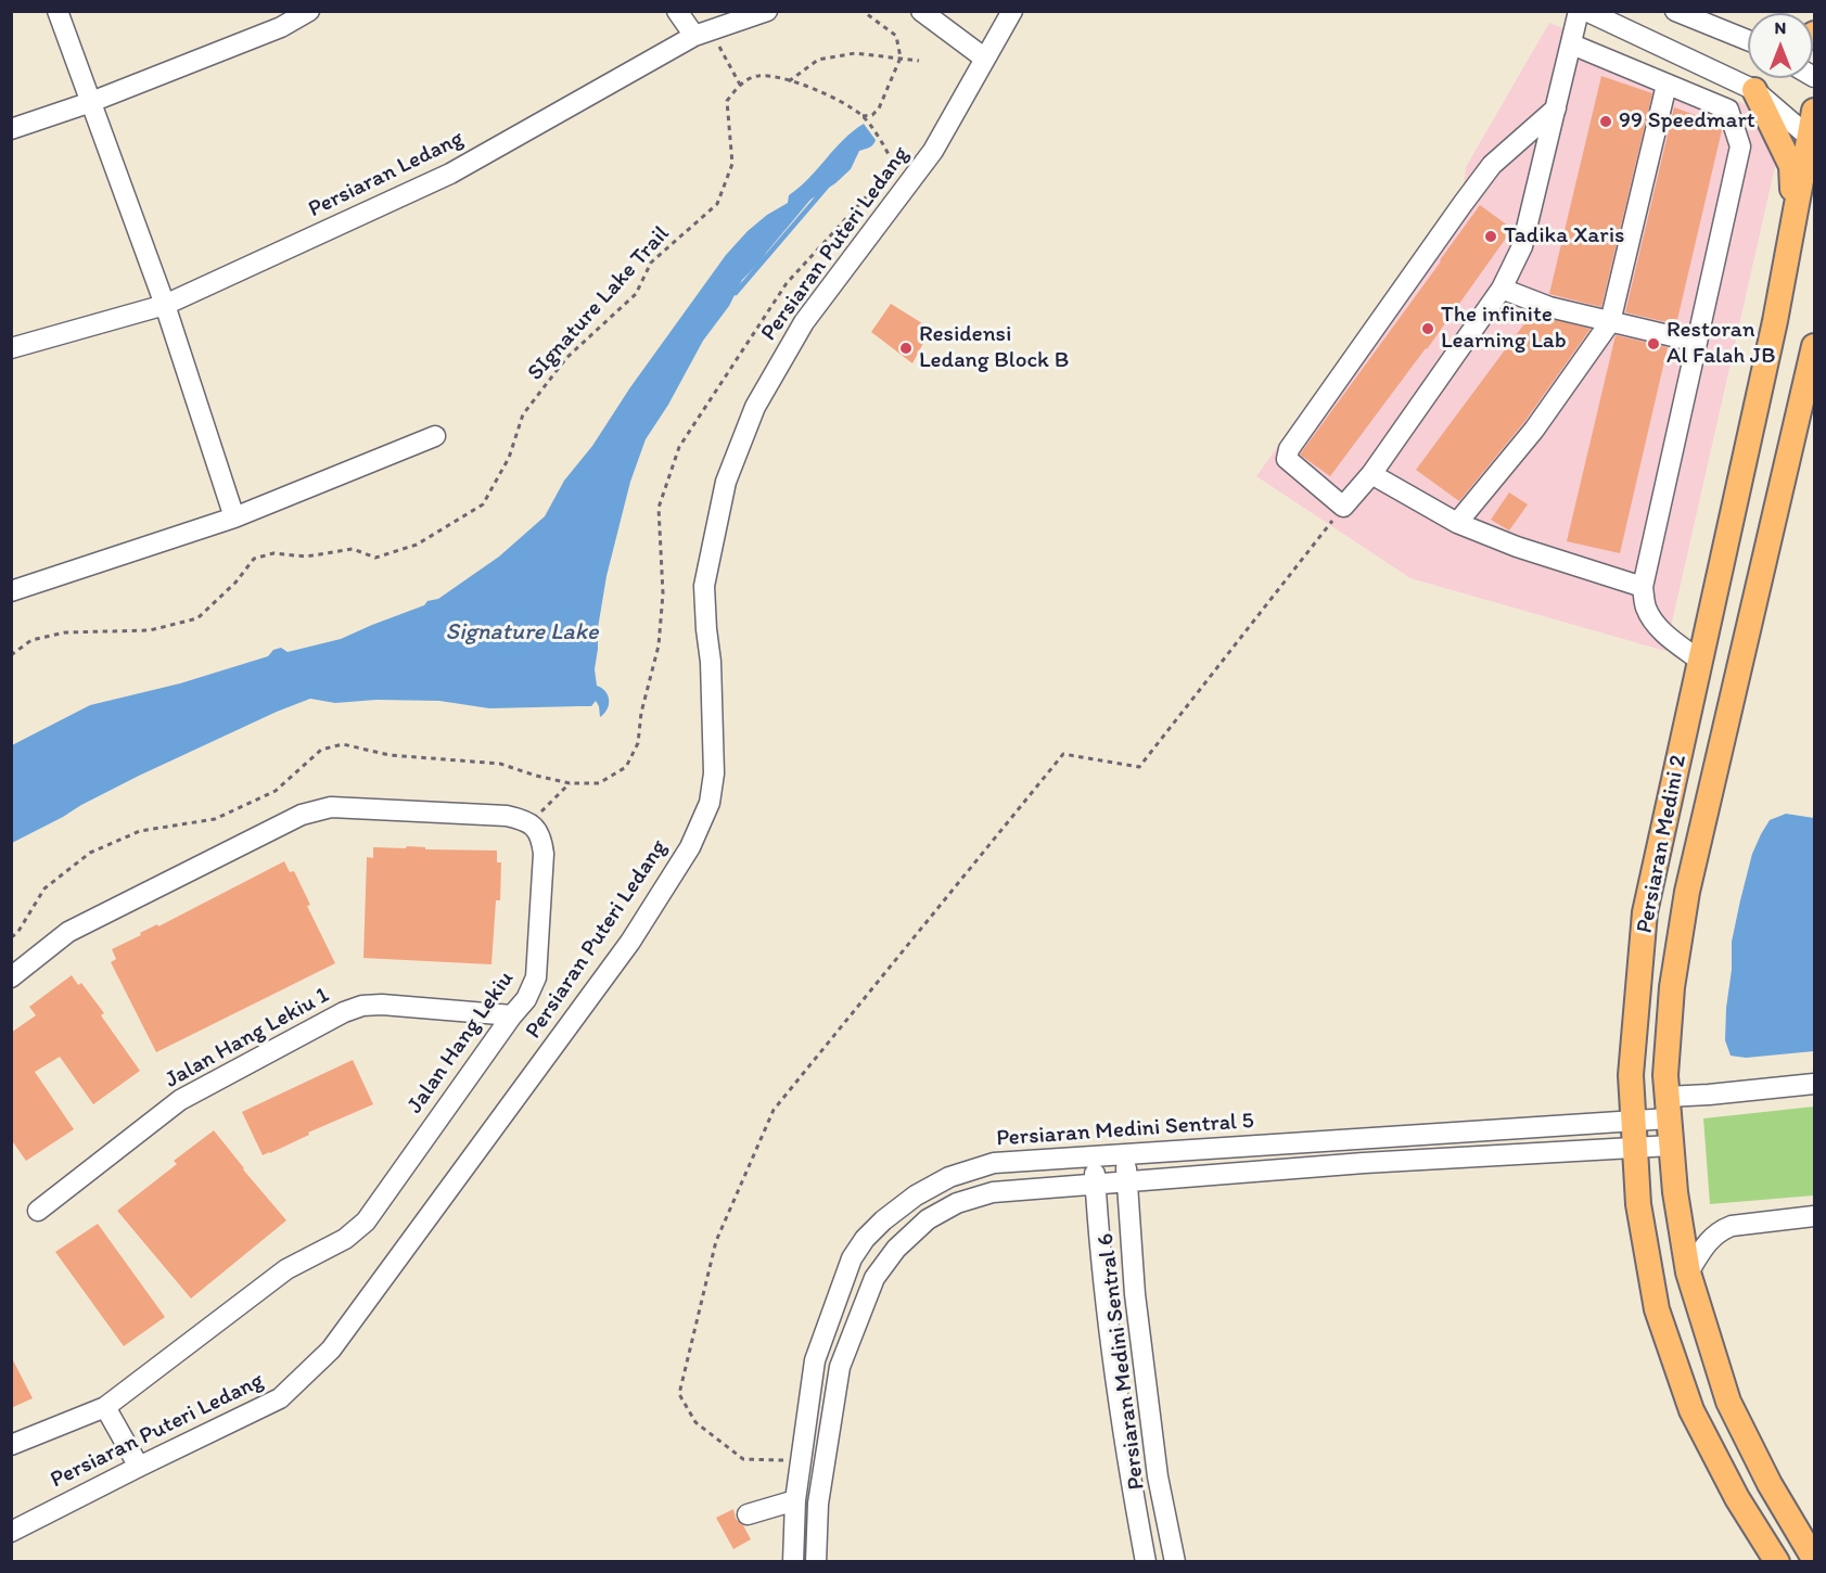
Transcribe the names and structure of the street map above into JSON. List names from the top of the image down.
{
  "streets": {
    "main road": ["Persiaran Medini 2"],
    "street": [
      "Persiaran Ledang",
      "Persiaran Puteri Ledang",
      "Jalan Hang Lekiu 1",
      "Jalan Hang Lekiu",
      "Persiaran Medini Sentral 5",
      "Persiaran Medini Sentral 6"
    ],
    "path": ["SIgnature Lake Trail"]
  },
  "crossings": [
    ["Persiaran Medini 2", "Persiaran Medini Sentral 5"],
    ["Jalan Hang Lekiu 1", "Jalan Hang Lekiu"],
    ["Persiaran Medini Sentral 5", "Persiaran Medini Sentral 6"]
  ],
  "water": ["Signature Lake"],
  "places": [
    "99 Speedmart",
    "Tadika Xaris",
    "The infinite Learning Lab",
    "Restoran Al Falah JB",
    "Residensi Ledang Block B"
  ],
  "north": "top"
}
